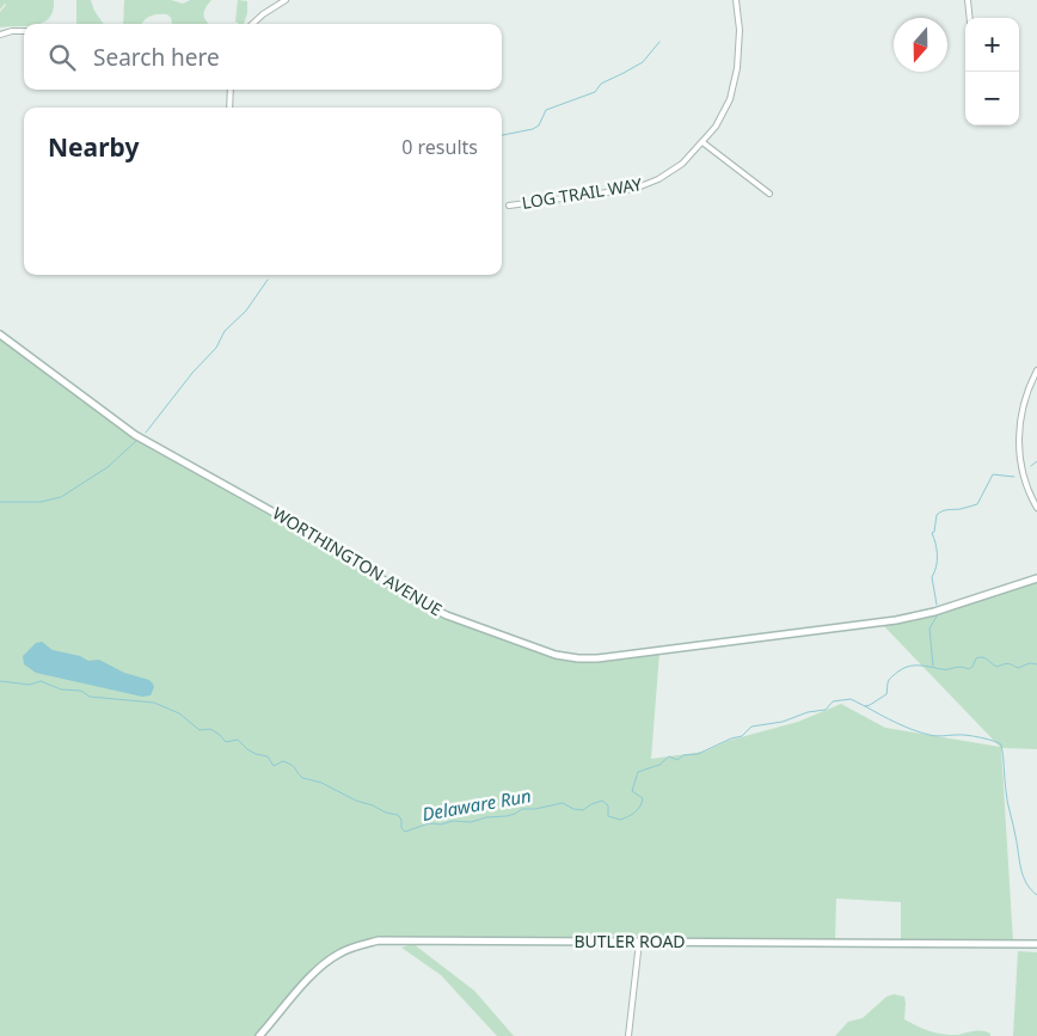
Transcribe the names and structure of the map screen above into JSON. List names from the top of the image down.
{
  "streets": {
    "main road": ["WORTHINGTON AVENUE", "BUTLER ROAD"],
    "street": ["LOG TRAIL WAY"]
  },
  "water": ["Delaware Run"],
  "north": "bottom",
  "page": {
    "map_buttons": ["+", "−"],
    "search": "Search here",
    "heading": ["Nearby", "0 results"]
  }
}
